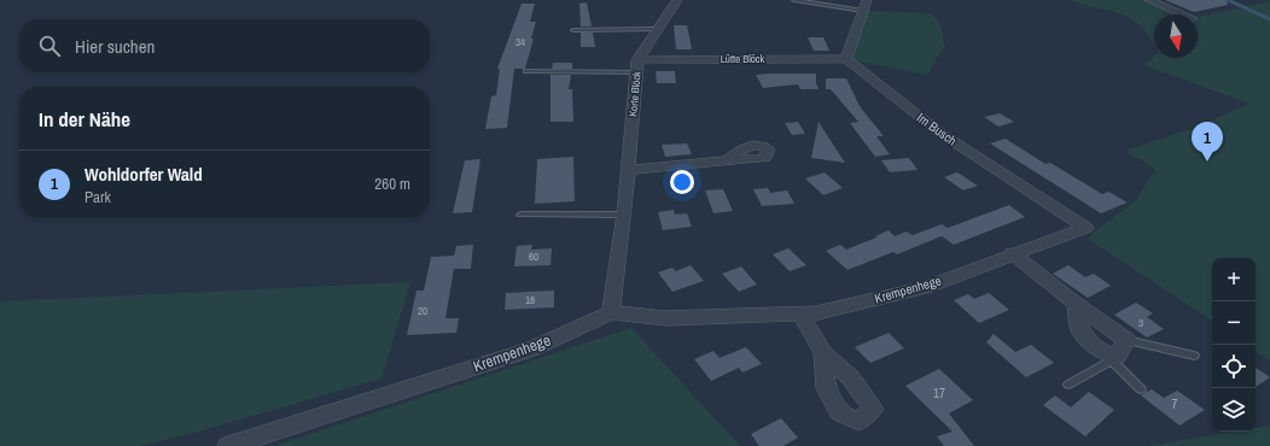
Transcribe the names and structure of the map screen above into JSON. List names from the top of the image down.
{
  "streets": {
    "street": [
      "Lütte Blöck",
      "Korte Blöck",
      "Im Busch",
      "Krempenhege"
    ]
  },
  "crossings": [
    ["Lütte Blöck", "Korte Blöck"],
    ["Lütte Blöck", "Im Busch"],
    ["Korte Blöck", "Krempenhege"],
    ["Im Busch", "Krempenhege"]
  ],
  "house_numbers": [
    "34",
    "60",
    "18",
    "20",
    "3",
    "17",
    "7"
  ],
  "north": "bottom",
  "page": {
    "search": "Hier suchen",
    "heading": "In der Nähe",
    "pins": "1",
    "list": [
      {
        "mark": "1",
        "name": "Wohldorfer Wald",
        "note": "Park",
        "value": "260 m"
      }
    ],
    "map_buttons": ["+", "−"]
  }
}
